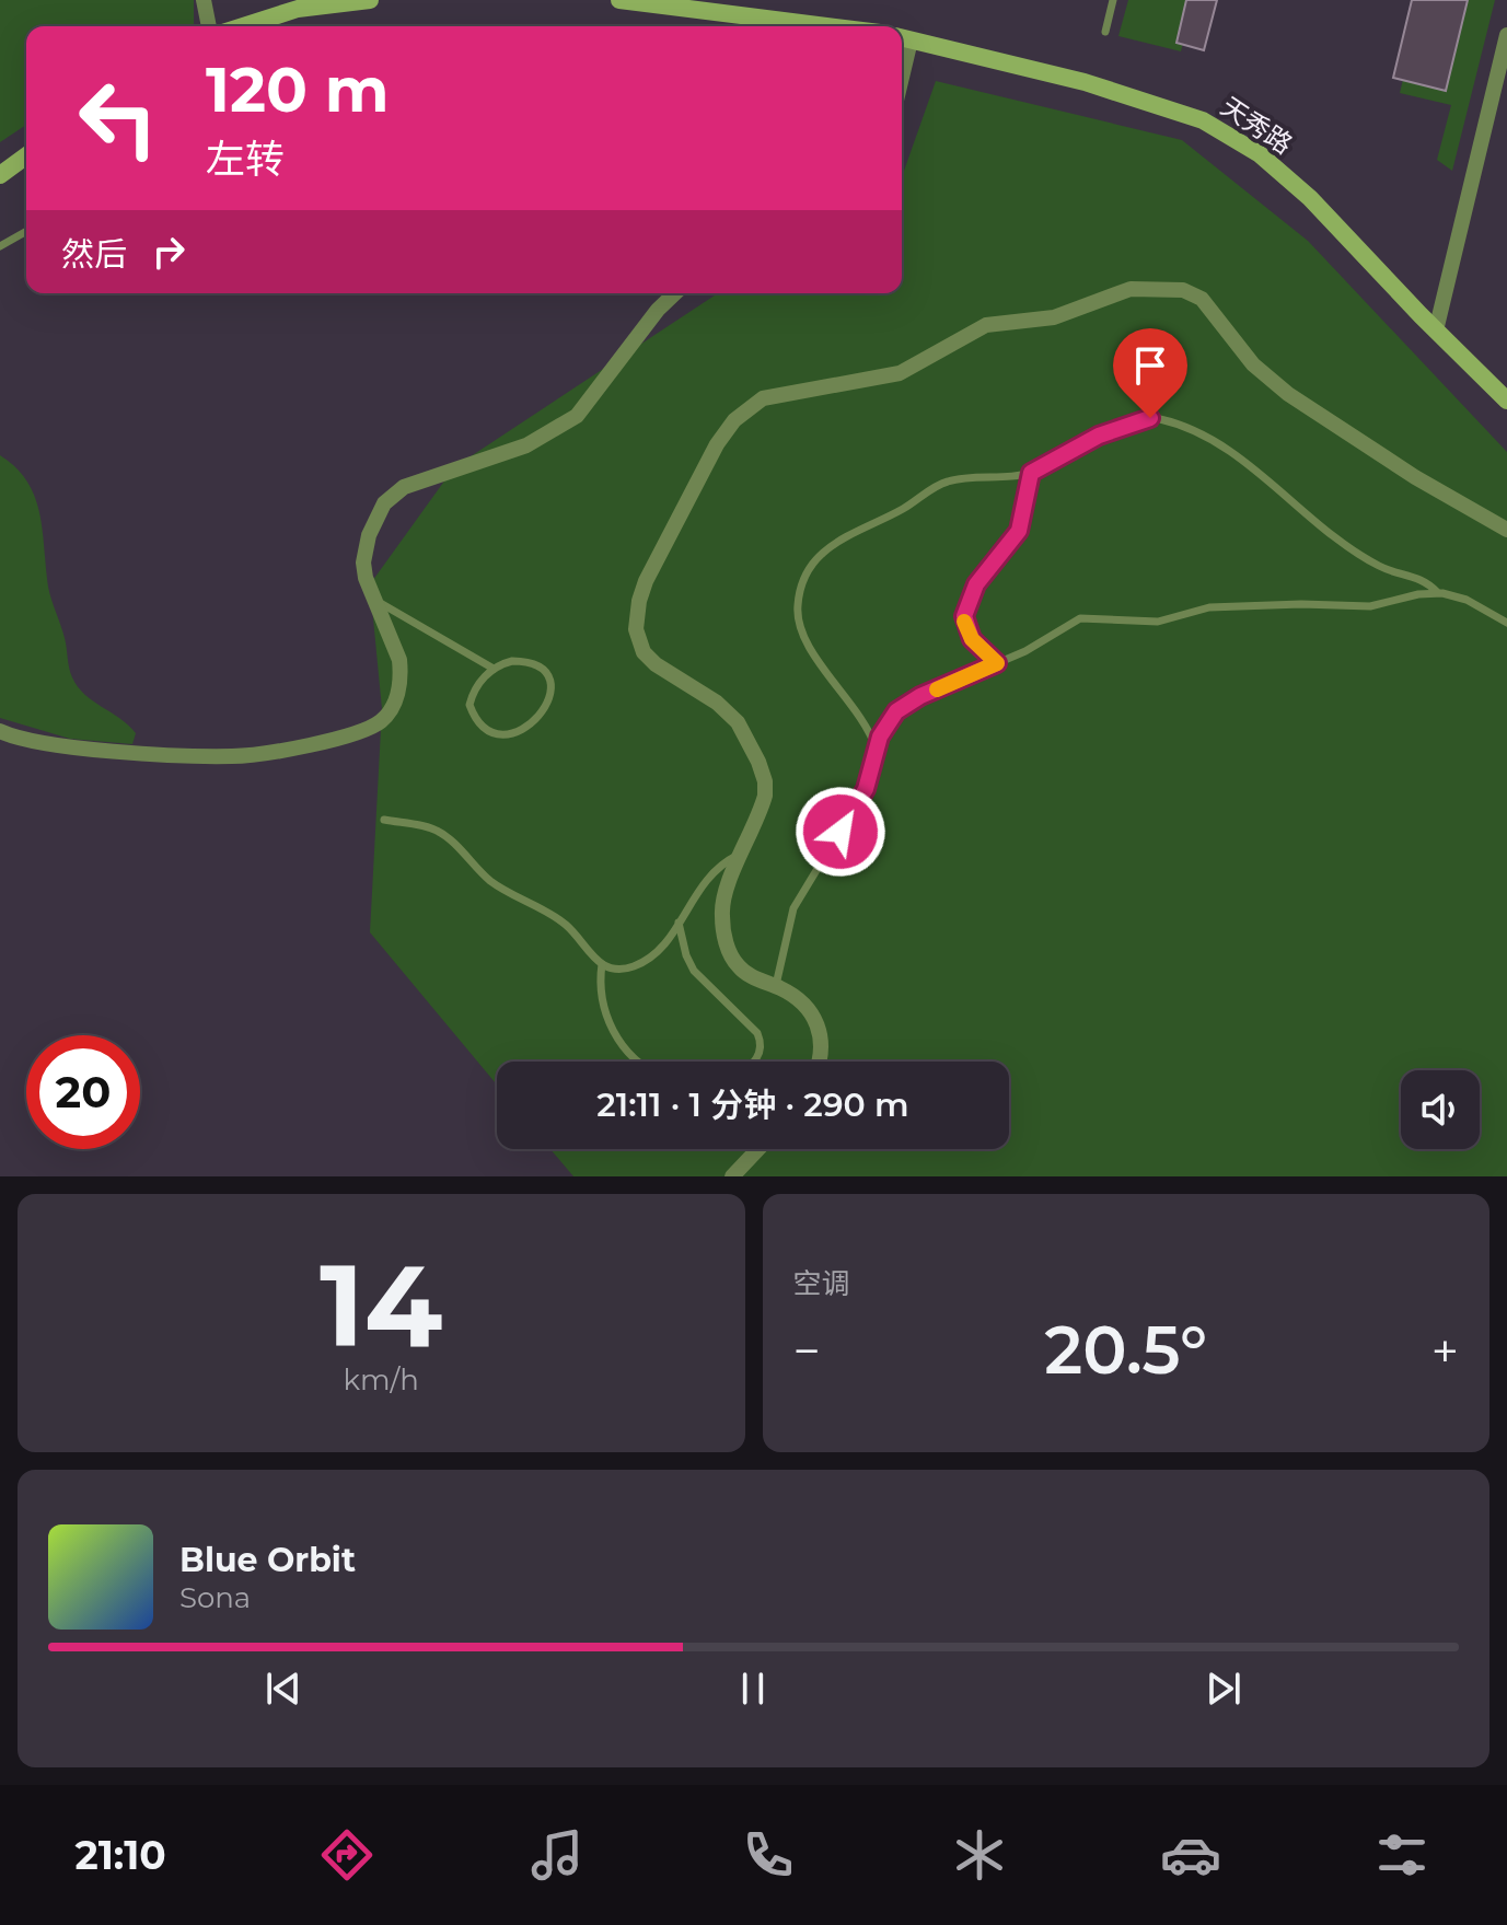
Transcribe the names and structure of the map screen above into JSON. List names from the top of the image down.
{
  "streets": {
    "main road": ["天秀路"]
  },
  "page": {
    "turn": ["120 m", "左转"],
    "then": "然后",
    "limit": "20",
    "trip": "21:11 · 1 分钟 · 290 m",
    "tile": [
      ["14", "km/h"],
      "空调"
    ],
    "heat": ["−", "20.5°", "+"],
    "song": ["Blue Orbit", "Sona"],
    "tabs": "21:10"
  }
}
